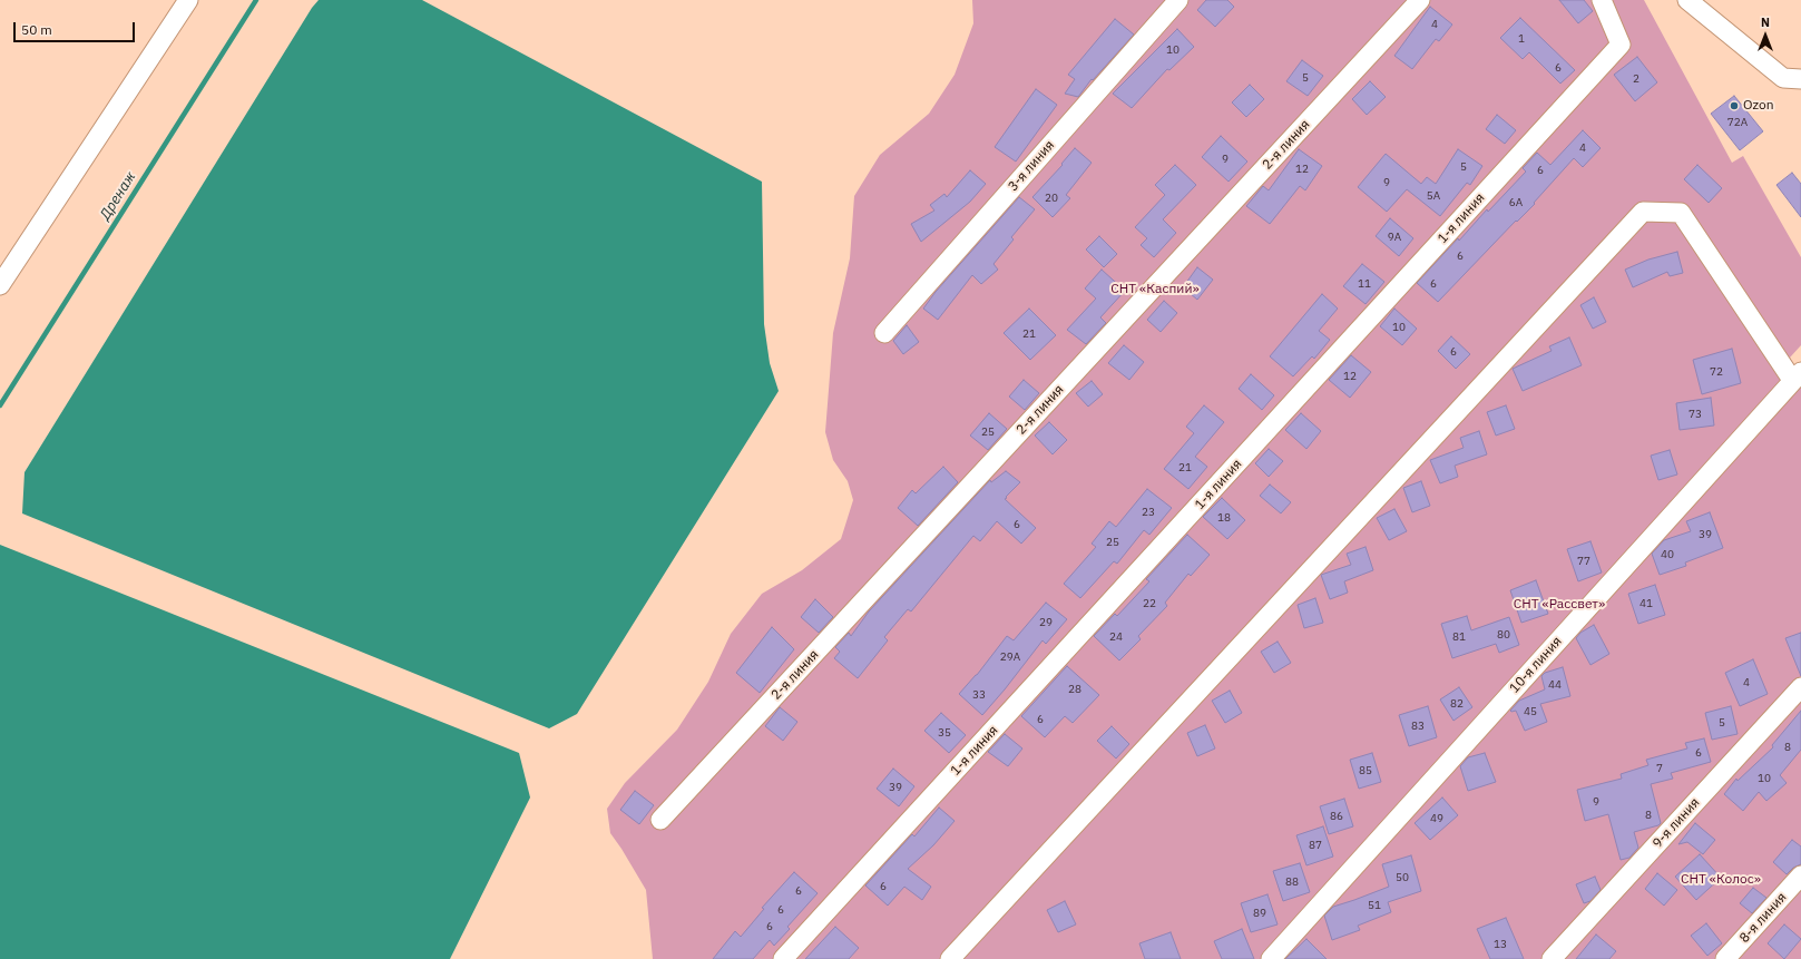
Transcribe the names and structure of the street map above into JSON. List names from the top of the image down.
{
  "streets": {
    "street": [
      "2-я линия",
      "3-я линия",
      "1-я линия",
      "10-я линия",
      "9-я линия",
      "8-я линия"
    ]
  },
  "water": ["Дренаж"],
  "parks": ["СНТ «Каспий»", "СНТ «Рассвет»", "СНТ «Колос»"],
  "places": ["Ozon"],
  "house_numbers": [
    "4",
    "1",
    "10",
    "6",
    "5",
    "2",
    "72А",
    "4",
    "9",
    "5",
    "12",
    "6",
    "9",
    "5А",
    "20",
    "6А",
    "9А",
    "6",
    "11",
    "6",
    "10",
    "21",
    "6",
    "72",
    "12",
    "73",
    "25",
    "21",
    "23",
    "18",
    "6",
    "39",
    "25",
    "40",
    "77",
    "22",
    "41",
    "29",
    "80",
    "24",
    "81",
    "29А",
    "4",
    "44",
    "28",
    "33",
    "82",
    "45",
    "6",
    "5",
    "83",
    "35",
    "8",
    "6",
    "7",
    "85",
    "10",
    "39",
    "9",
    "8",
    "86",
    "49",
    "87",
    "50",
    "88",
    "6",
    "6",
    "51",
    "6",
    "89",
    "6",
    "13"
  ],
  "scale_bar": "50 m",
  "north": "top"
}
